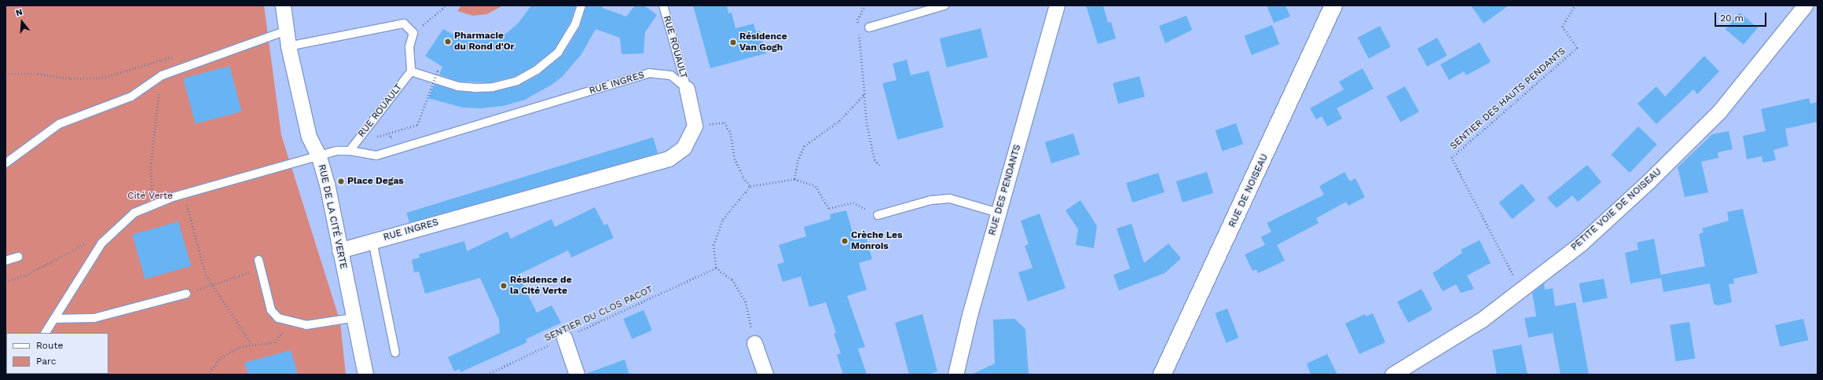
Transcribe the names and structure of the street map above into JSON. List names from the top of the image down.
{
  "streets": {
    "street": [
      "RUE INGRES",
      "RUE DES PENDANTS",
      "RUE DE NOISEAU",
      "PETITE VOIE DE NOISEAU",
      "RUE DE LA CITÉ VERTE"
    ],
    "lane": ["RUE ROUAULT"],
    "path": ["SENTIER DES HAUTS PENDANTS", "SENTIER DU CLOS PACOT"]
  },
  "crossings": [
    ["RUE ROUAULT", "RUE INGRES"],
    ["RUE INGRES", "RUE DE LA CITÉ VERTE"],
    ["SENTIER DES HAUTS PENDANTS", "PETITE VOIE DE NOISEAU"]
  ],
  "parks": ["Cité Verte"],
  "places": [
    "Pharmacie du Rond d'Or",
    "Résidence Van Gogh",
    "Place Degas",
    "Crèche Les Monrois",
    "Résidence de la Cité Verte"
  ],
  "legend": ["Route", "Parc"],
  "scale_bar": "20 m",
  "north": "top"
}
